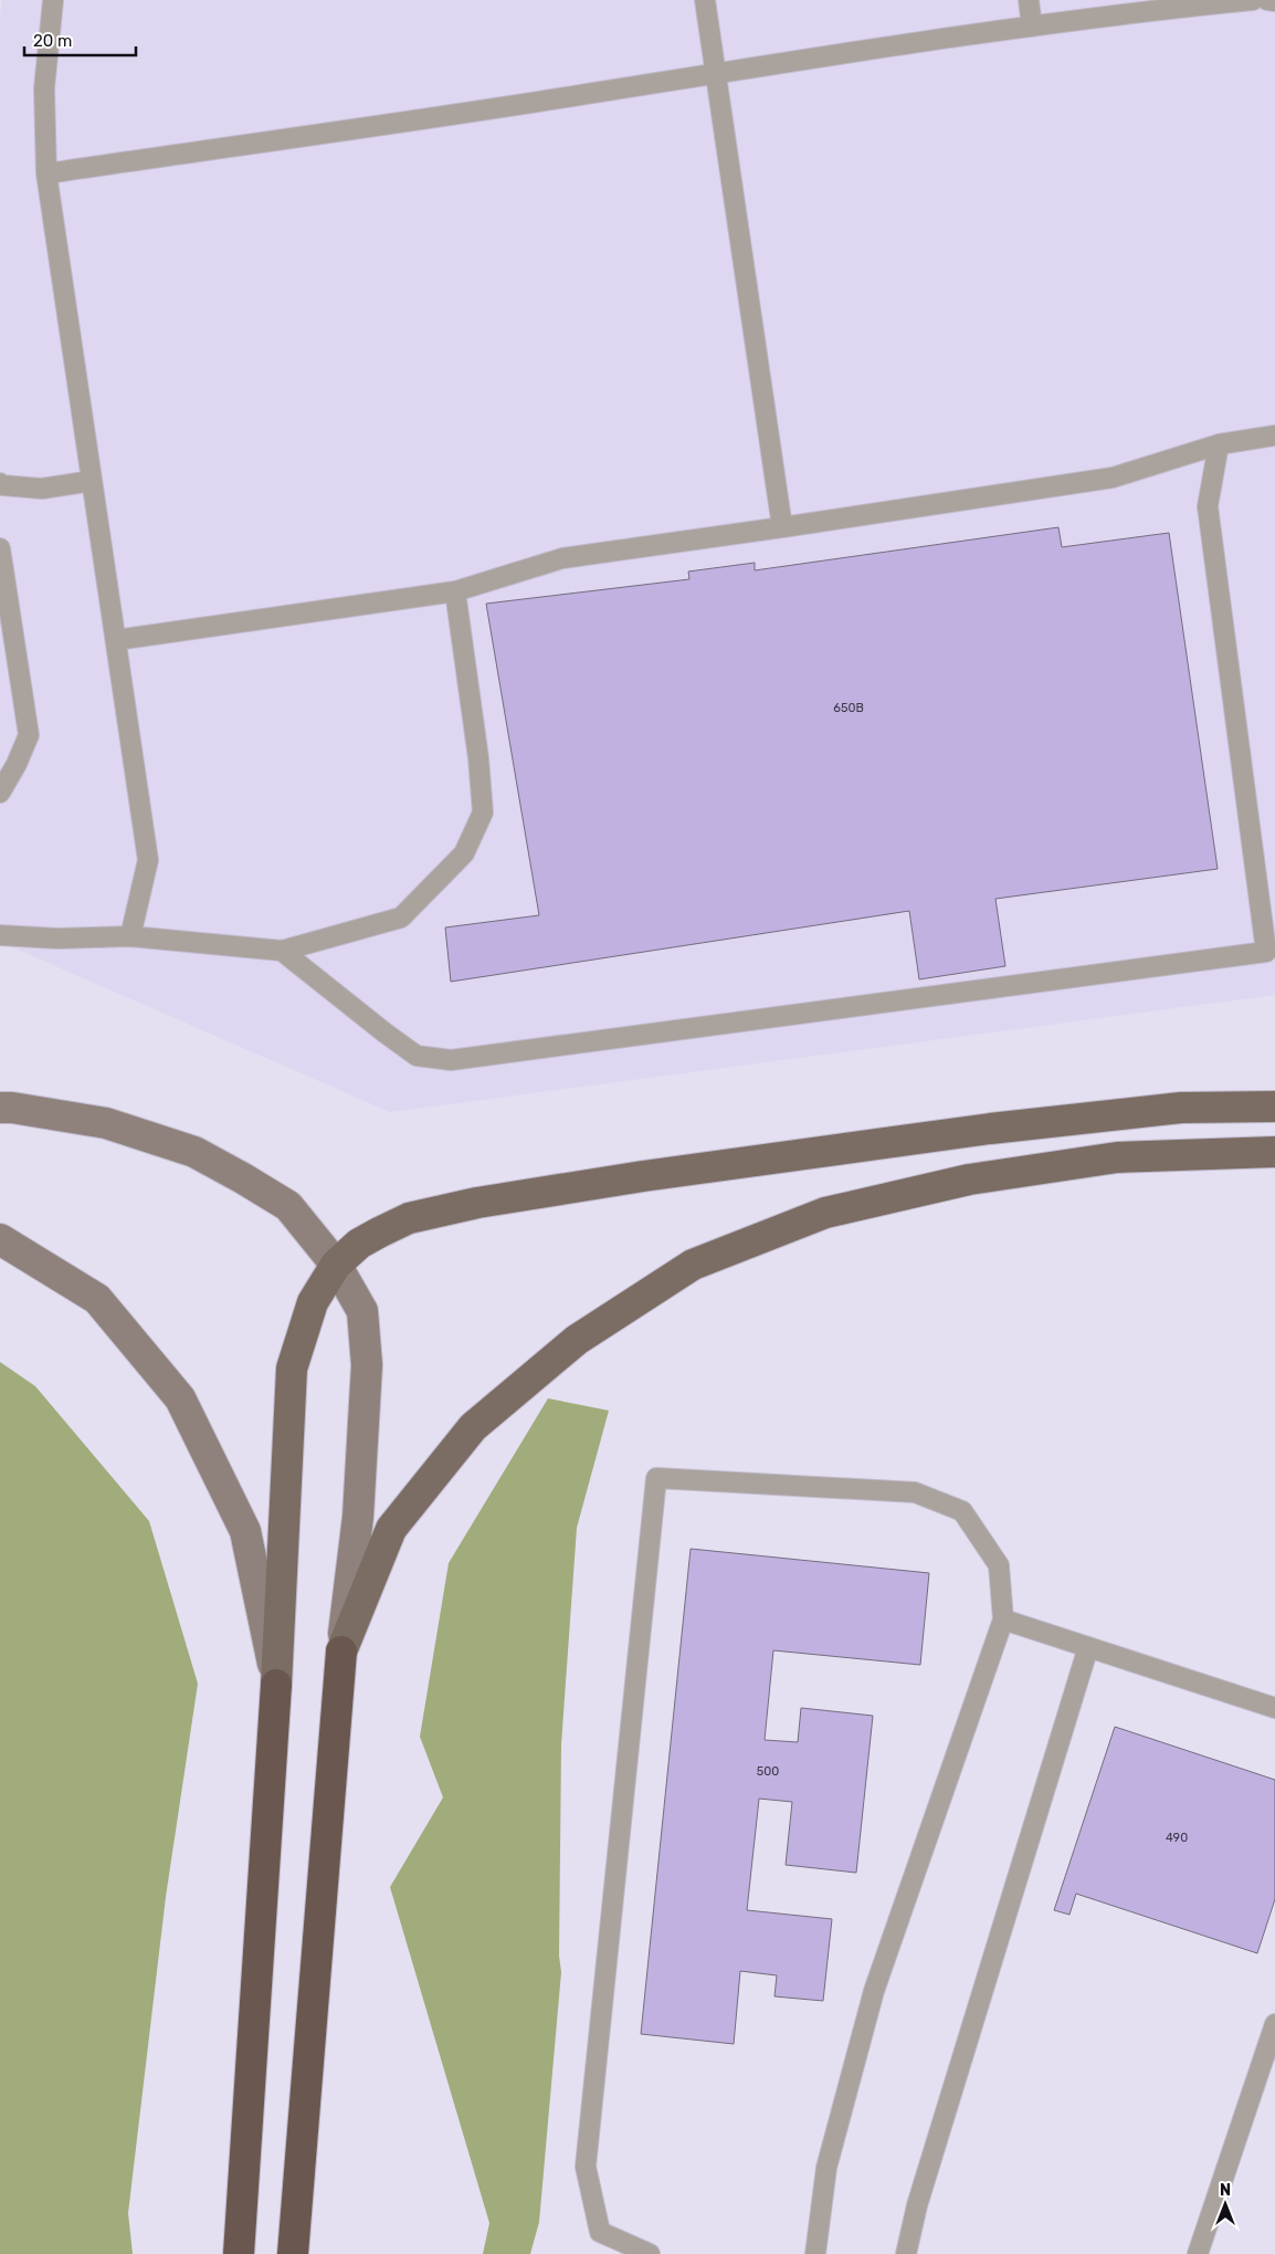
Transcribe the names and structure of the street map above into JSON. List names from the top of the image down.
{
  "house_numbers": ["650B", "500", "490"],
  "scale_bar": "20 m",
  "north": "top"
}
